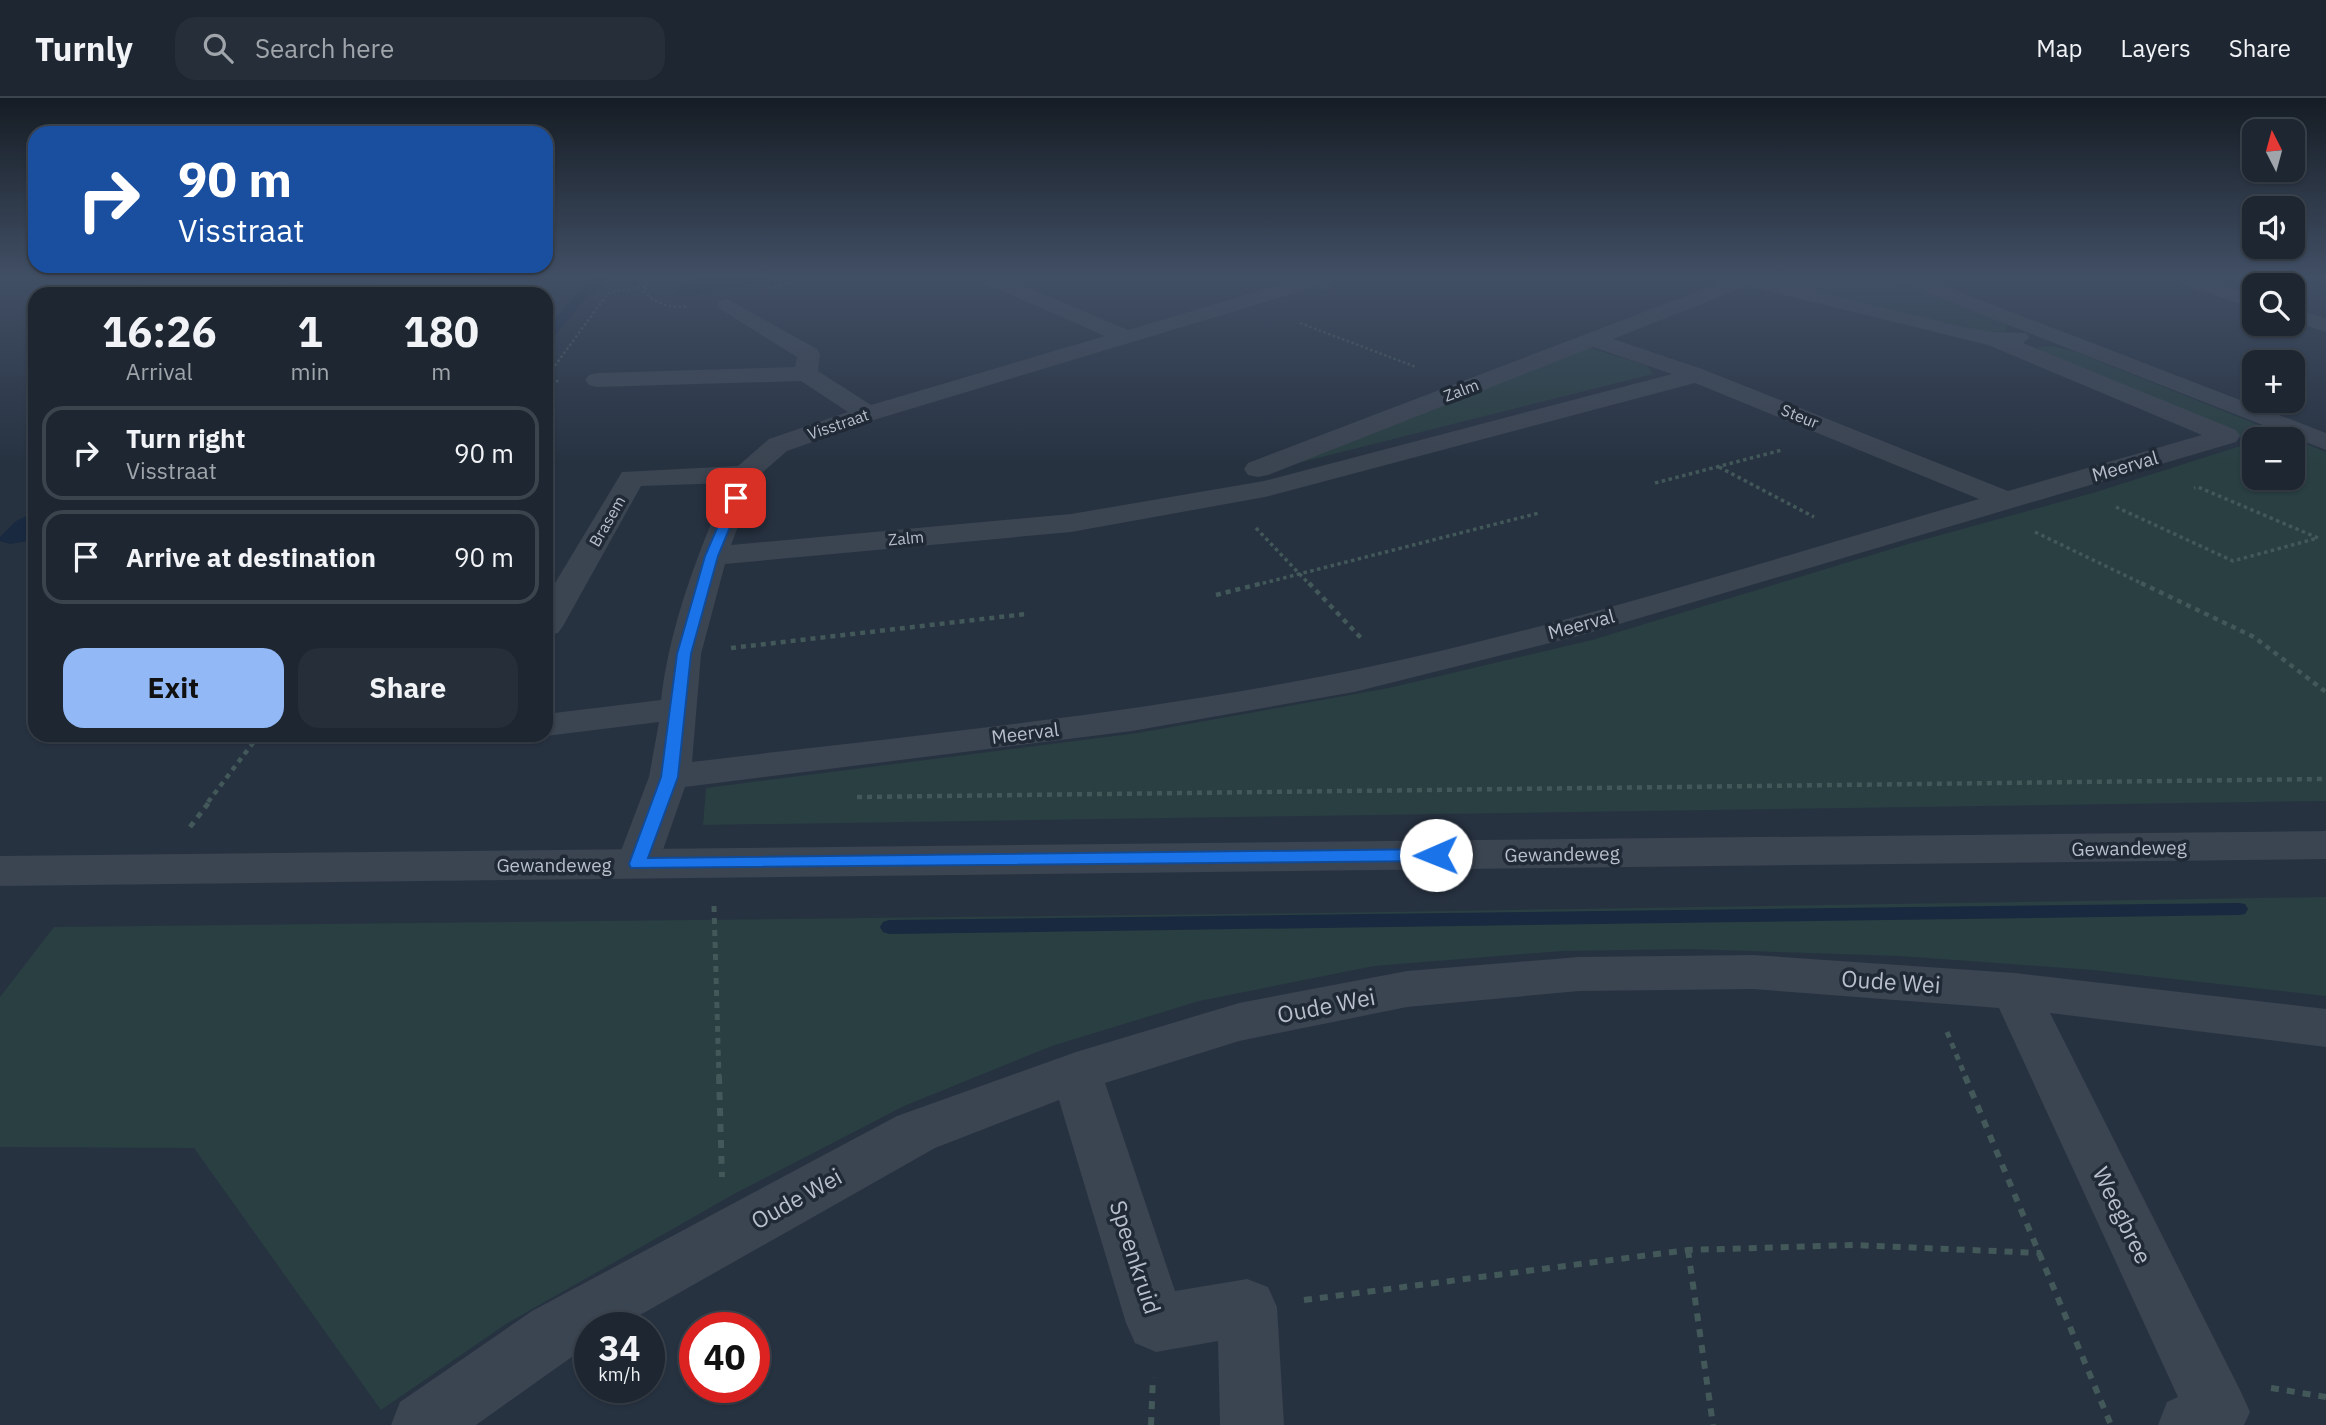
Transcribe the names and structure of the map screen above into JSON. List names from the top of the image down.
{
  "streets": {
    "street": [
      "Zalm",
      "Steur",
      "Visstraat",
      "Meerval",
      "Brasem",
      "Gewandeweg",
      "Oude Wei",
      "Weegbree",
      "Speenkruid"
    ]
  },
  "crossings": [
    ["Zalm", "Steur"],
    ["Zalm", "Visstraat"],
    ["Steur", "Meerval"],
    ["Visstraat", "Meerval"],
    ["Visstraat", "Brasem"],
    ["Visstraat", "Gewandeweg"],
    ["Oude Wei", "Weegbree"],
    ["Oude Wei", "Speenkruid"]
  ],
  "north": "top",
  "page": {
    "header": "Turnly",
    "search": "Search here",
    "nav": ["Map", "Layers", "Share"],
    "map_buttons": ["+", "−"],
    "turn": ["90 m", "Visstraat"],
    "eta": [
      "16:26",
      "Arrival",
      "1",
      "min",
      "180",
      "m"
    ],
    "list": [
      {
        "name": "Turn right",
        "note": "Visstraat",
        "value": "90 m"
      },
      {
        "name": "Arrive at destination",
        "value": "90 m"
      }
    ],
    "buttons": ["Exit", "Share"],
    "speed": "34 km/h",
    "limit": "40"
  }
}
